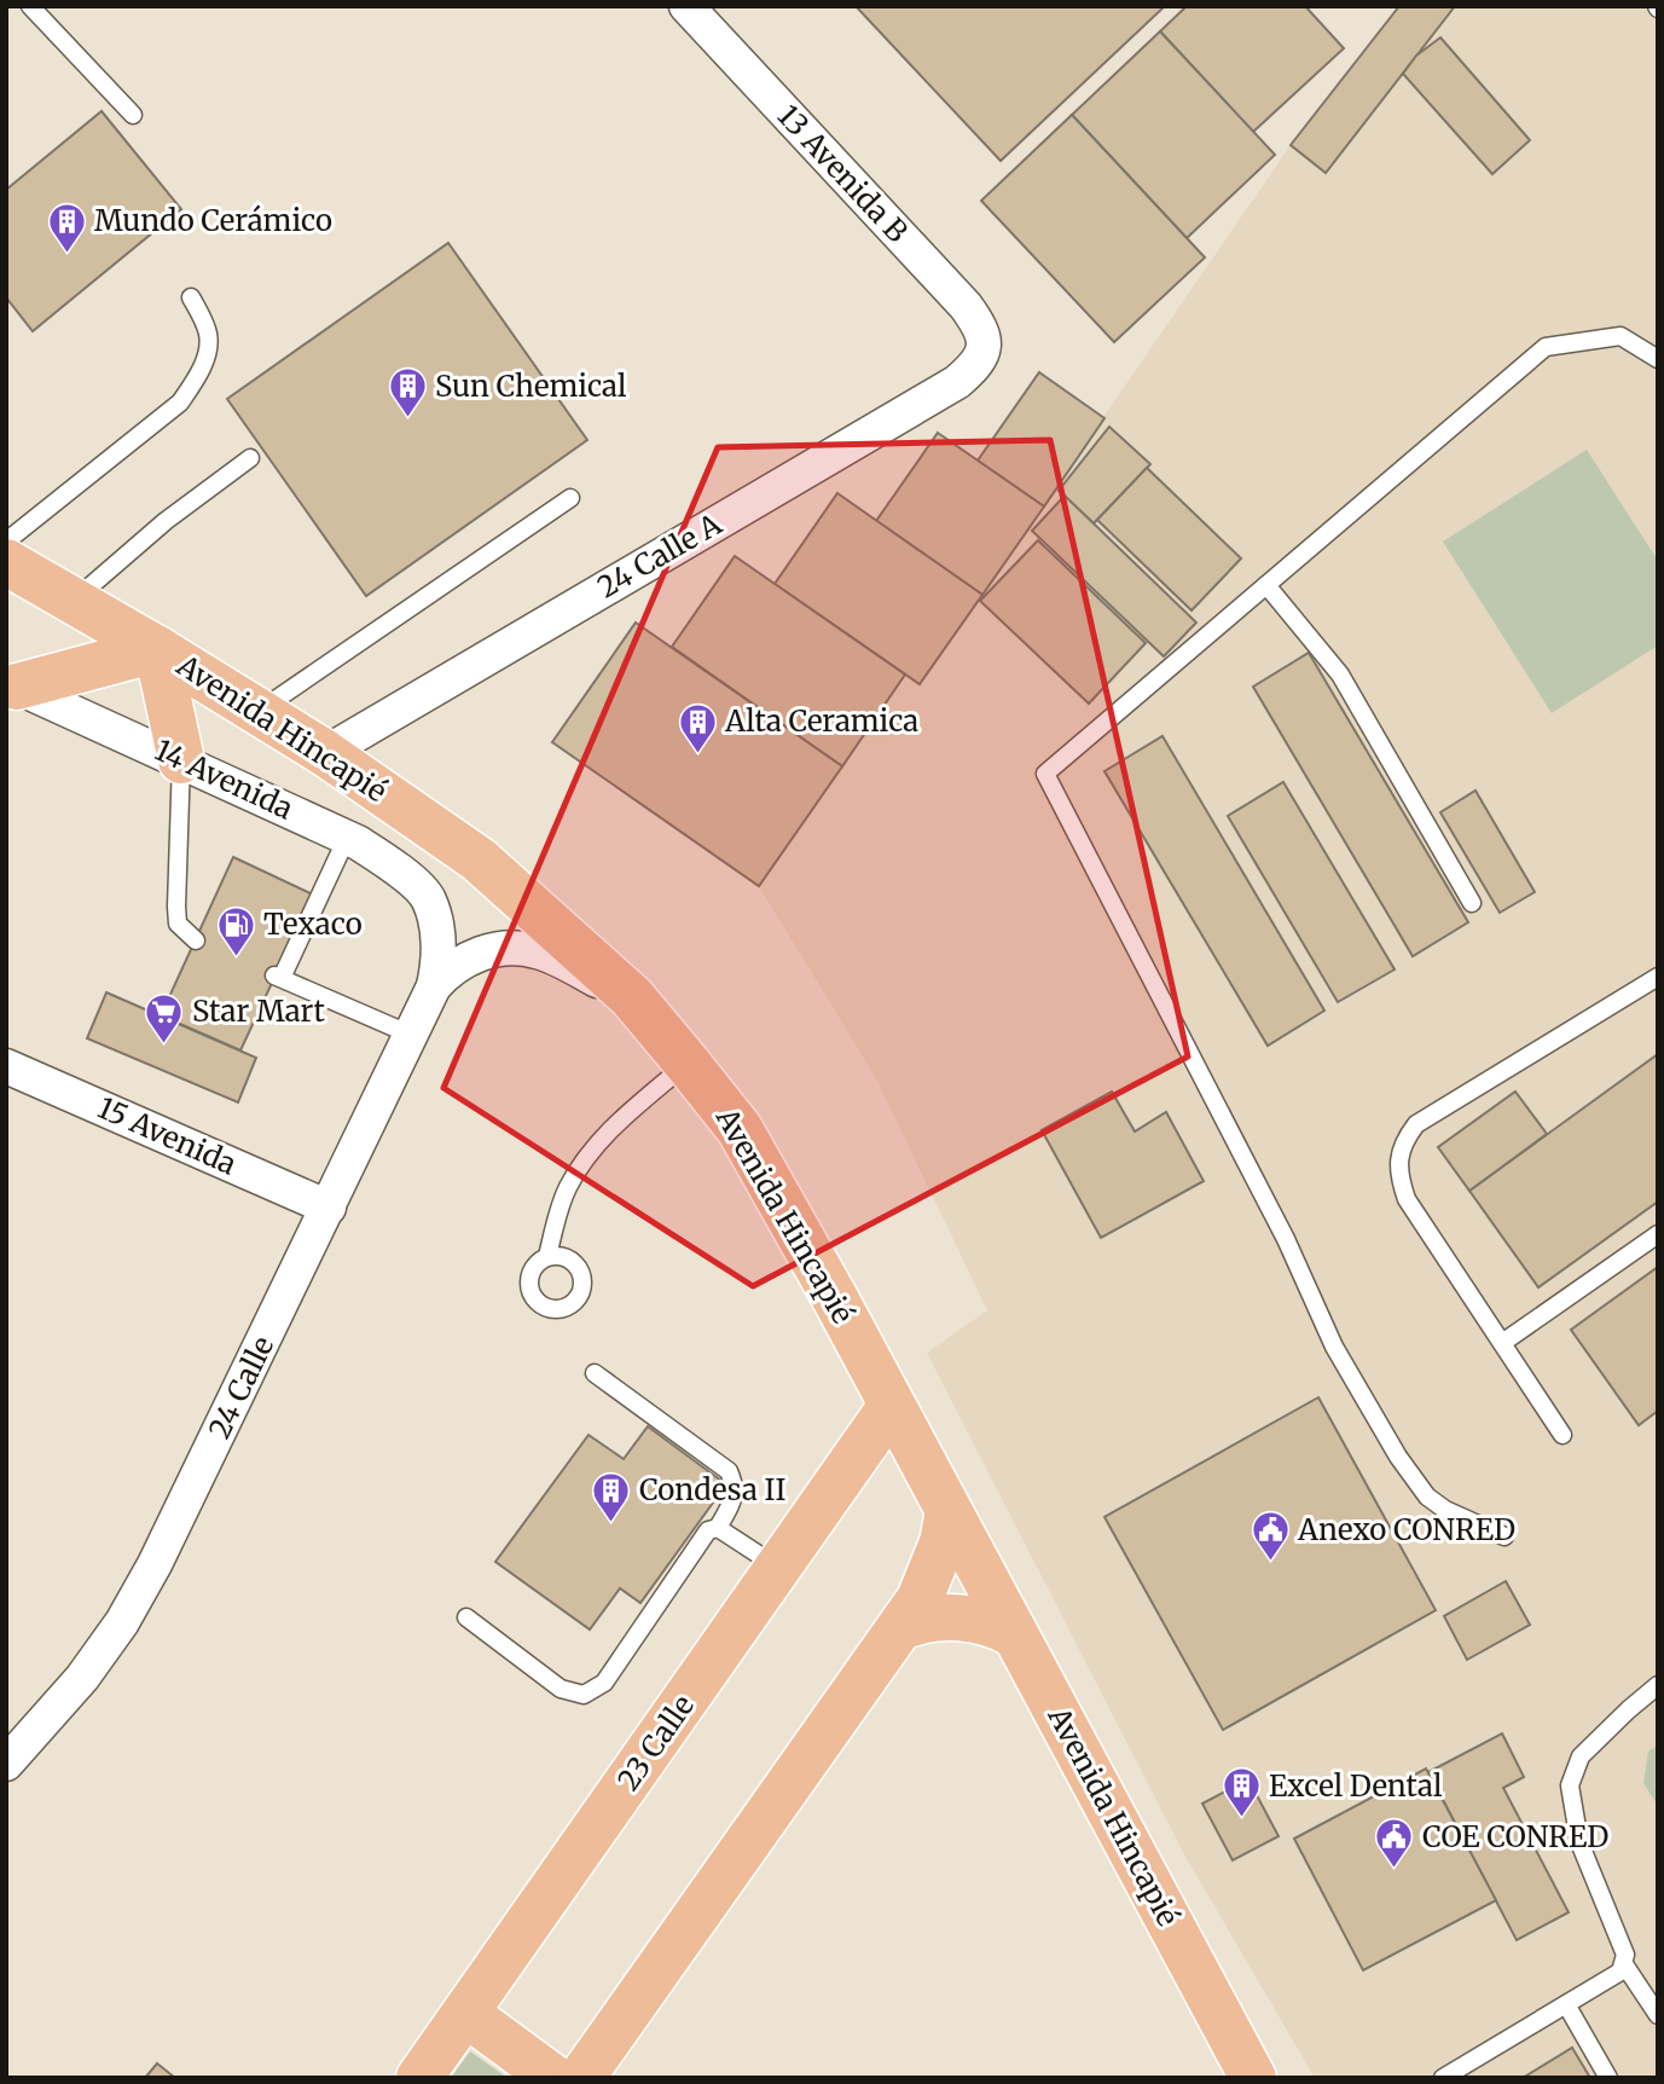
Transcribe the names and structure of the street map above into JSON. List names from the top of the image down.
{
  "streets": {
    "main road": ["Avenida Hincapié", "23 Calle"],
    "street": [
      "13 Avenida B",
      "24 Calle A",
      "14 Avenida",
      "15 Avenida",
      "24 Calle"
    ]
  },
  "crossings": [
    ["13 Avenida B", "24 Calle A"],
    ["24 Calle A", "Avenida Hincapié"],
    ["Avenida Hincapié", "24 Calle"],
    ["Avenida Hincapié", "23 Calle"],
    ["14 Avenida", "24 Calle"],
    ["15 Avenida", "24 Calle"]
  ],
  "places": {
    "building": [
      "Mundo Cerámico",
      "Sun Chemical",
      "Alta Ceramica",
      "Condesa II",
      "Excel Dental"
    ],
    "fuel station": ["Texaco"],
    "supermarket": ["Star Mart"],
    "public building": ["Anexo CONRED", "COE CONRED"]
  }
}
